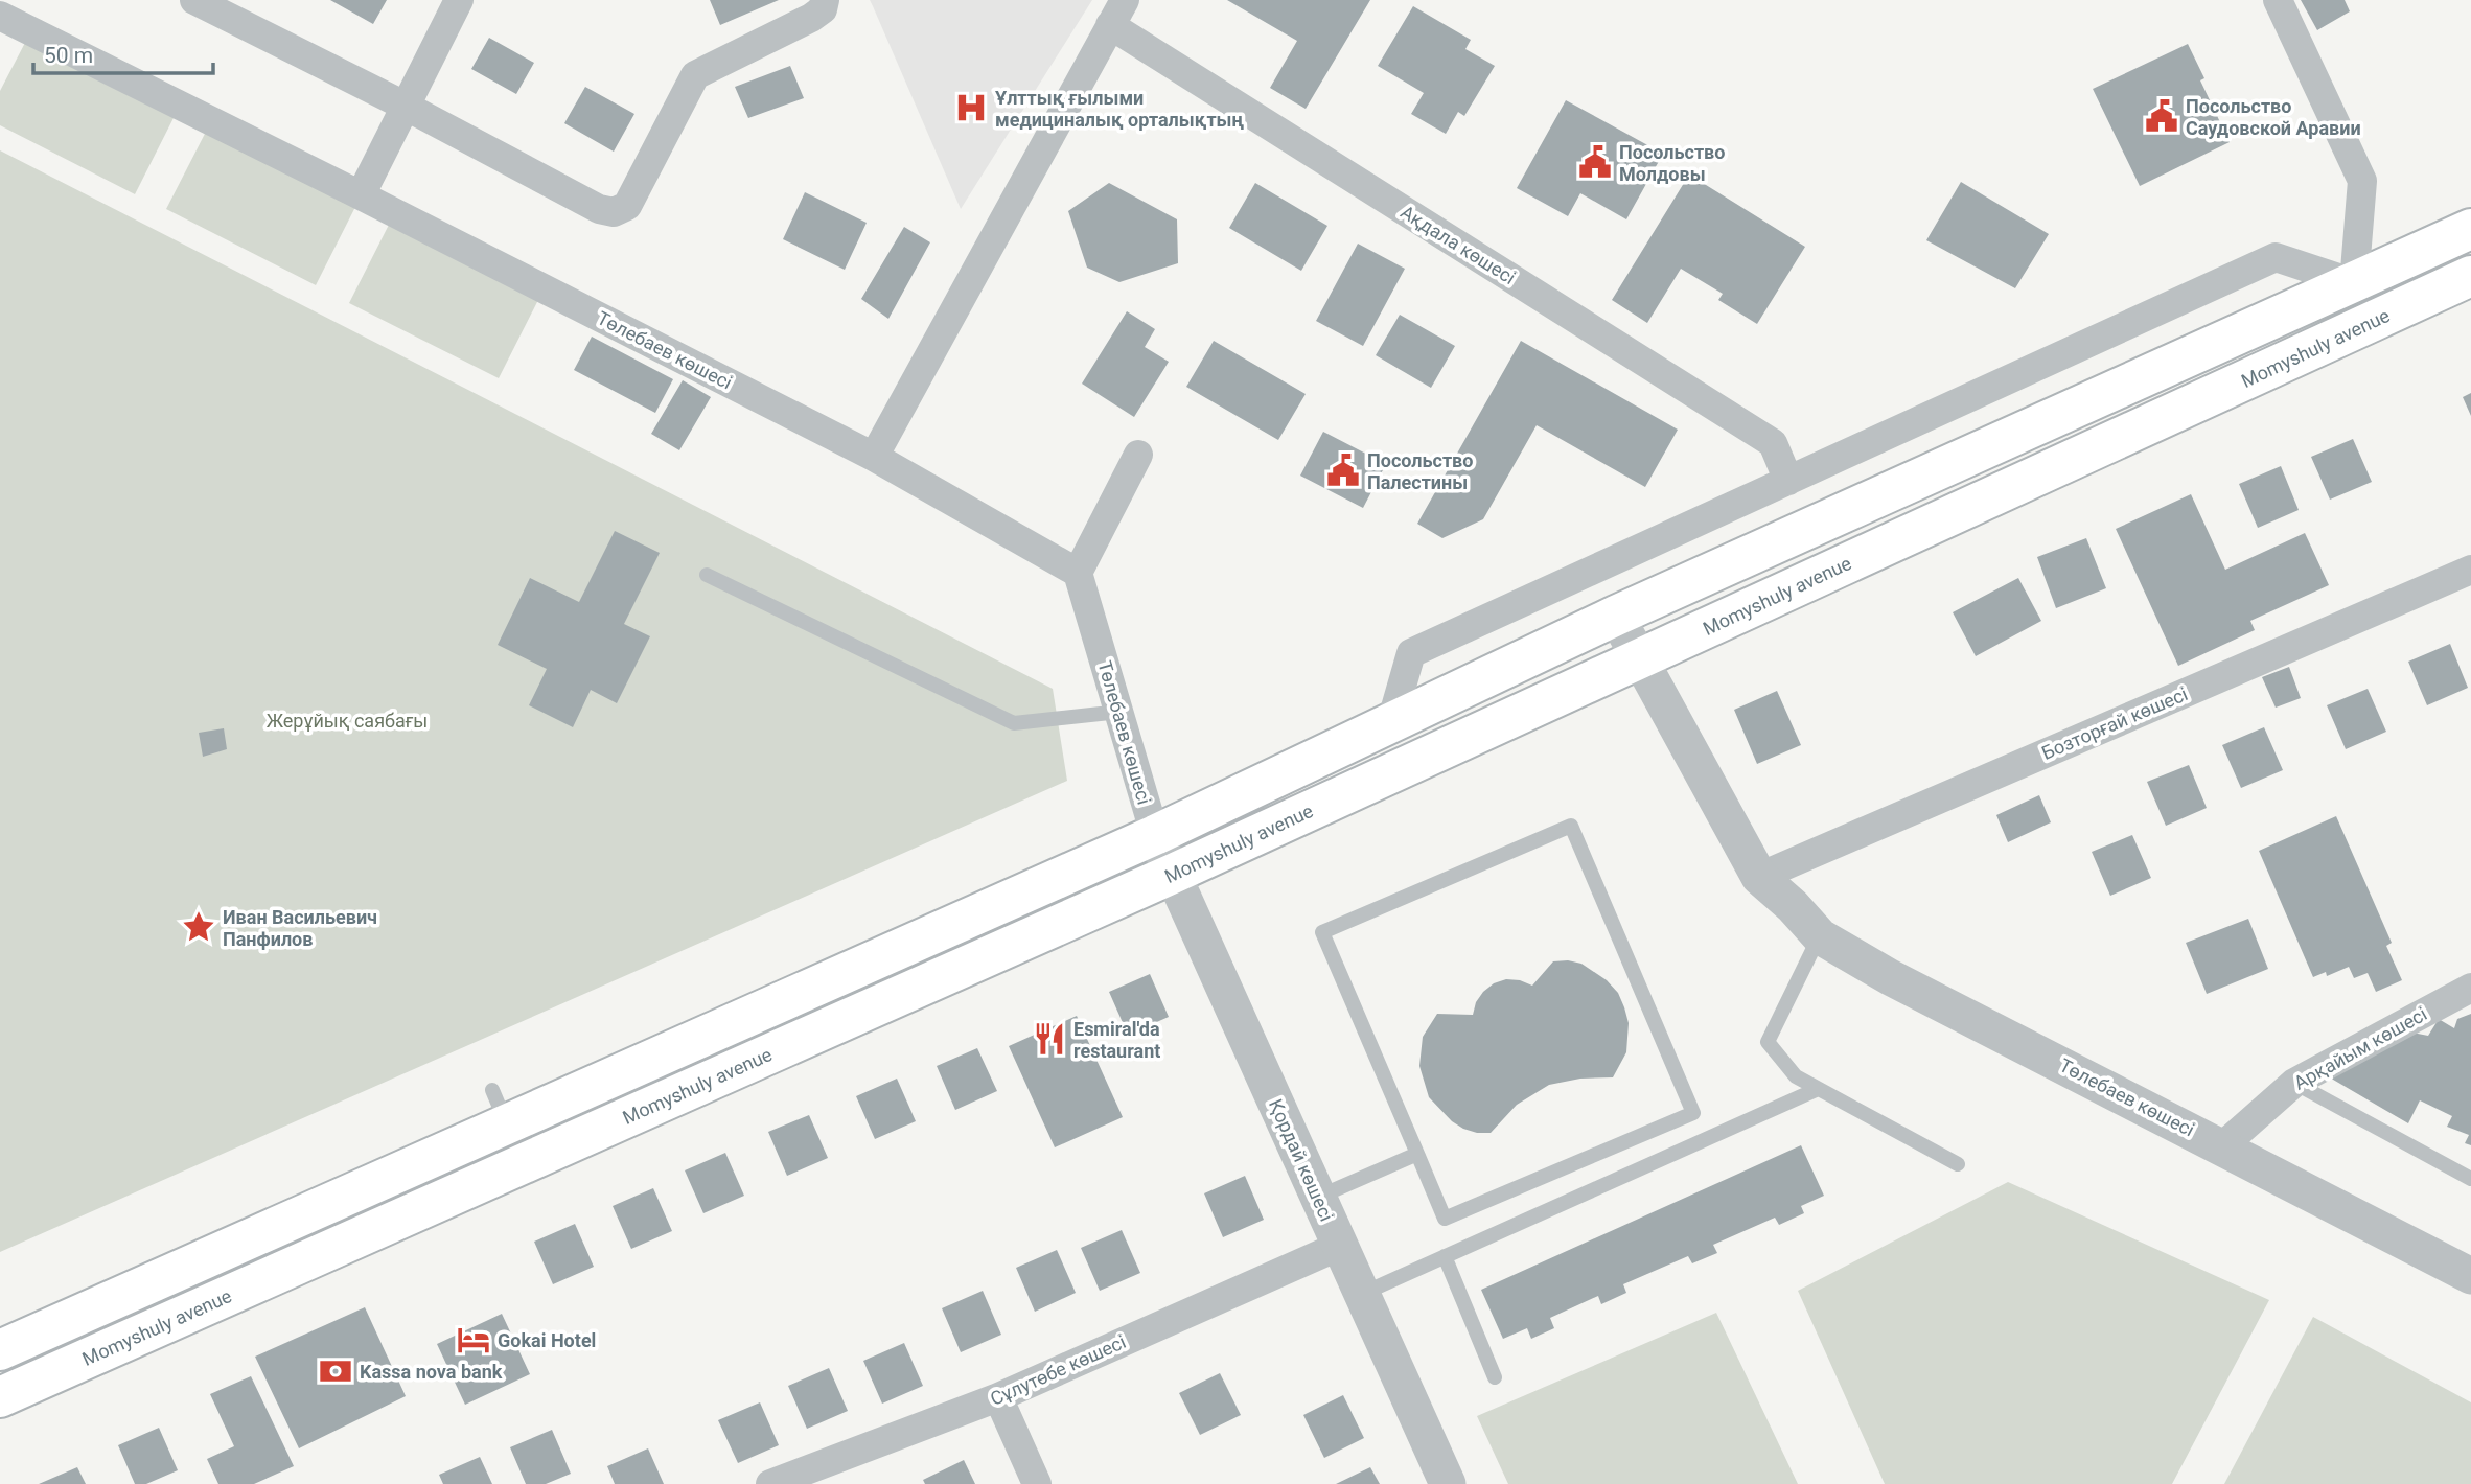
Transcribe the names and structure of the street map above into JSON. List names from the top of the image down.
{
  "streets": {
    "main road": ["Momyshuly avenue"],
    "street": [
      "Ақдала көшесі",
      "Төлебаев көшесі",
      "Бозторғай көшесі",
      "Арқайым көшесі",
      "Қордай көшесі",
      "Сұлутөбе көшесі"
    ]
  },
  "crossings": [
    ["Momyshuly avenue", "Төлебаев көшесі"],
    ["Momyshuly avenue", "Қордай көшесі"],
    ["Төлебаев көшесі", "Бозторғай көшесі"],
    ["Төлебаев көшесі", "Арқайым көшесі"],
    ["Төлебаев көшесі", "Қордай көшесі"],
    ["Қордай көшесі", "Сұлутөбе көшесі"]
  ],
  "parks": ["Жерұйық саябағы"],
  "places": {
    "hospital": ["Ұлттық ғылыми медициналық орталықтың"],
    "public building": ["Посольство Саудовской Аравии", "Посольство Молдовы", "Посольство Палестины"],
    "place": ["Иван Васильевич Панфилов"],
    "restaurant": ["Esmiral'da restaurant"],
    "hotel": ["Gokai Hotel"],
    "bank": ["Kassa nova bank"]
  },
  "scale_bar": "50 m"
}
